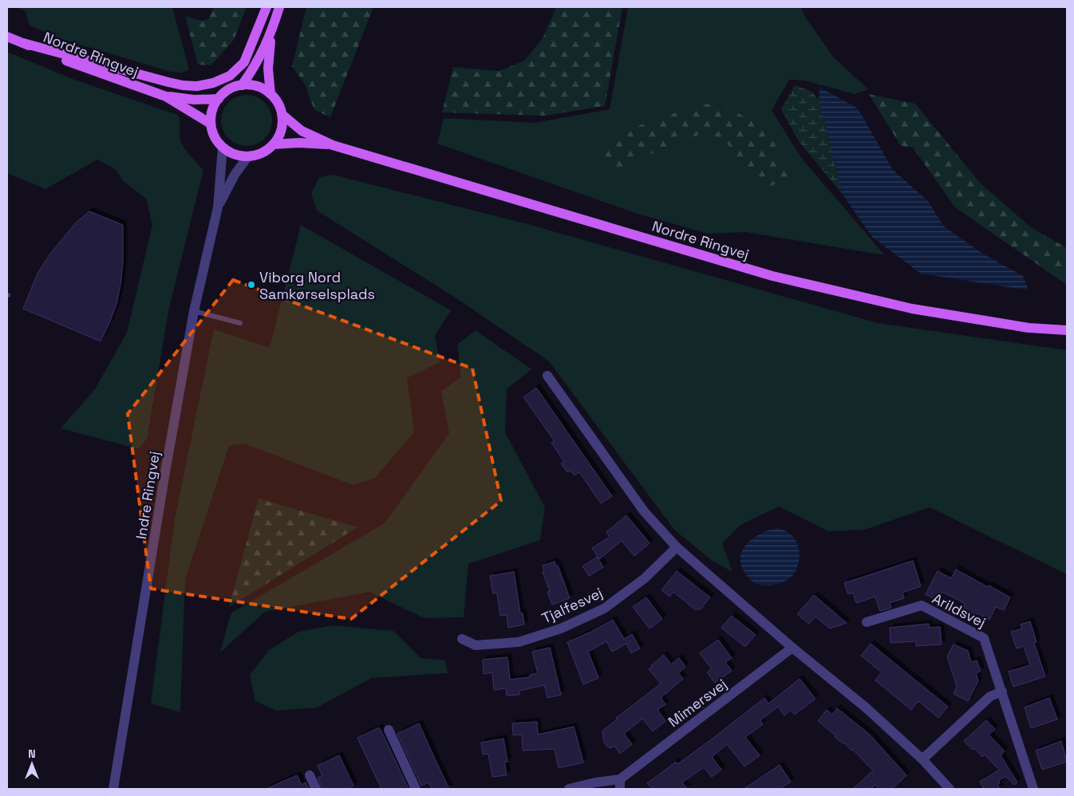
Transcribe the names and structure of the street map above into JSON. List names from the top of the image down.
{
  "streets": {
    "main road": ["Nordre Ringvej"],
    "street": [
      "Indre Ringvej",
      "Tjalfesvej",
      "Arildsvej",
      "Mimersvej"
    ]
  },
  "crossings": [
    ["Nordre Ringvej", "Indre Ringvej"]
  ],
  "places": ["Viborg Nord Samkørselsplads"],
  "north": "top"
}
